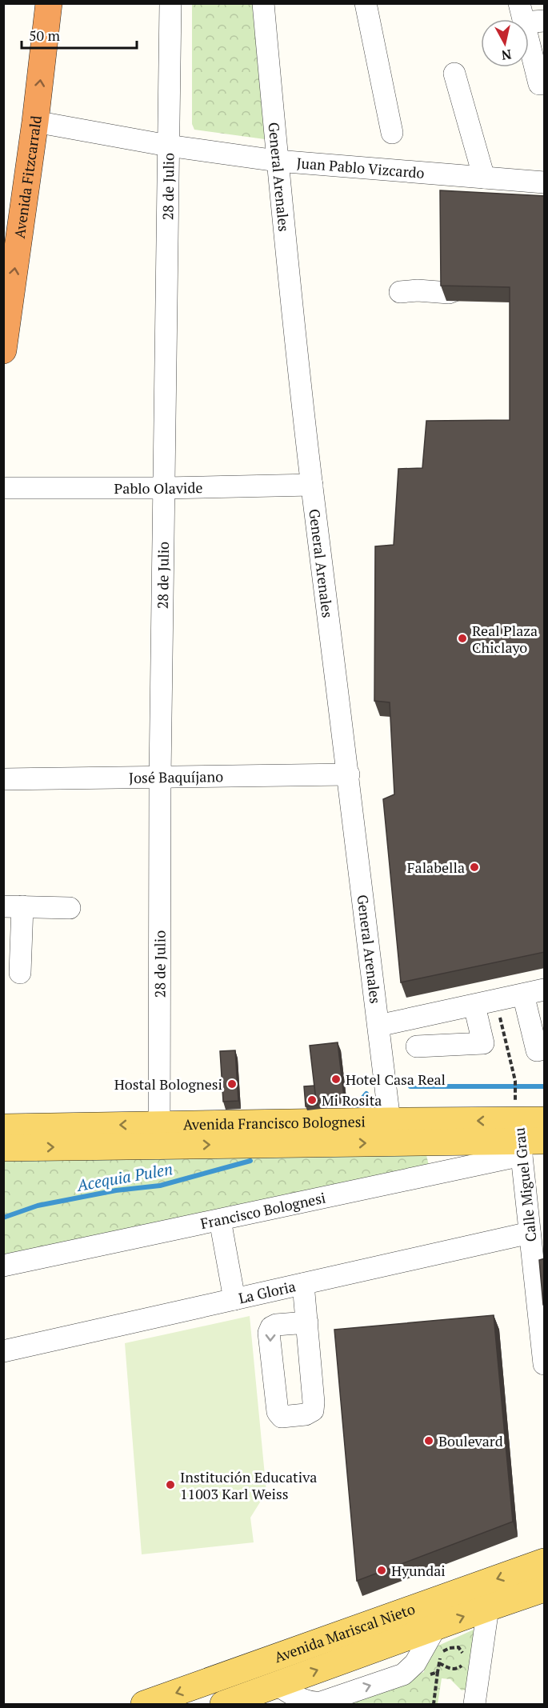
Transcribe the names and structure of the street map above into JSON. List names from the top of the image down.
{
  "streets": {
    "highway": ["Avenida Fitzcarrald"],
    "main road": ["Avenida Francisco Bolognesi", "Avenida Mariscal Nieto"],
    "street": [
      "Juan Pablo Vizcardo",
      "General Arenales",
      "28 de Julio",
      "Pablo Olavide",
      "José Baquíjano",
      "Calle Miguel Grau",
      "Francisco Bolognesi",
      "La Gloria"
    ]
  },
  "crossings": [
    ["Juan Pablo Vizcardo", "General Arenales"],
    ["Juan Pablo Vizcardo", "Avenida Fitzcarrald"],
    ["Juan Pablo Vizcardo", "28 de Julio"],
    ["General Arenales", "Pablo Olavide"],
    ["General Arenales", "José Baquíjano"],
    ["General Arenales", "Avenida Francisco Bolognesi"],
    ["28 de Julio", "Pablo Olavide"],
    ["28 de Julio", "José Baquíjano"],
    ["28 de Julio", "Avenida Francisco Bolognesi"],
    ["Avenida Francisco Bolognesi", "Calle Miguel Grau"],
    ["Avenida Francisco Bolognesi", "Francisco Bolognesi"],
    ["Calle Miguel Grau", "Francisco Bolognesi"],
    ["Calle Miguel Grau", "La Gloria"]
  ],
  "one_way": ["Avenida Fitzcarrald"],
  "water": ["Acequia Pulen"],
  "places": [
    "Real Plaza Chiclayo",
    "Falabella",
    "Hotel Casa Real",
    "Hostal Bolognesi",
    "Mi Rosita",
    "Boulevard",
    "Institución Educativa 11003 Karl Weiss",
    "Hyundai"
  ],
  "scale_bar": "50 m",
  "north": "bottom"
}
